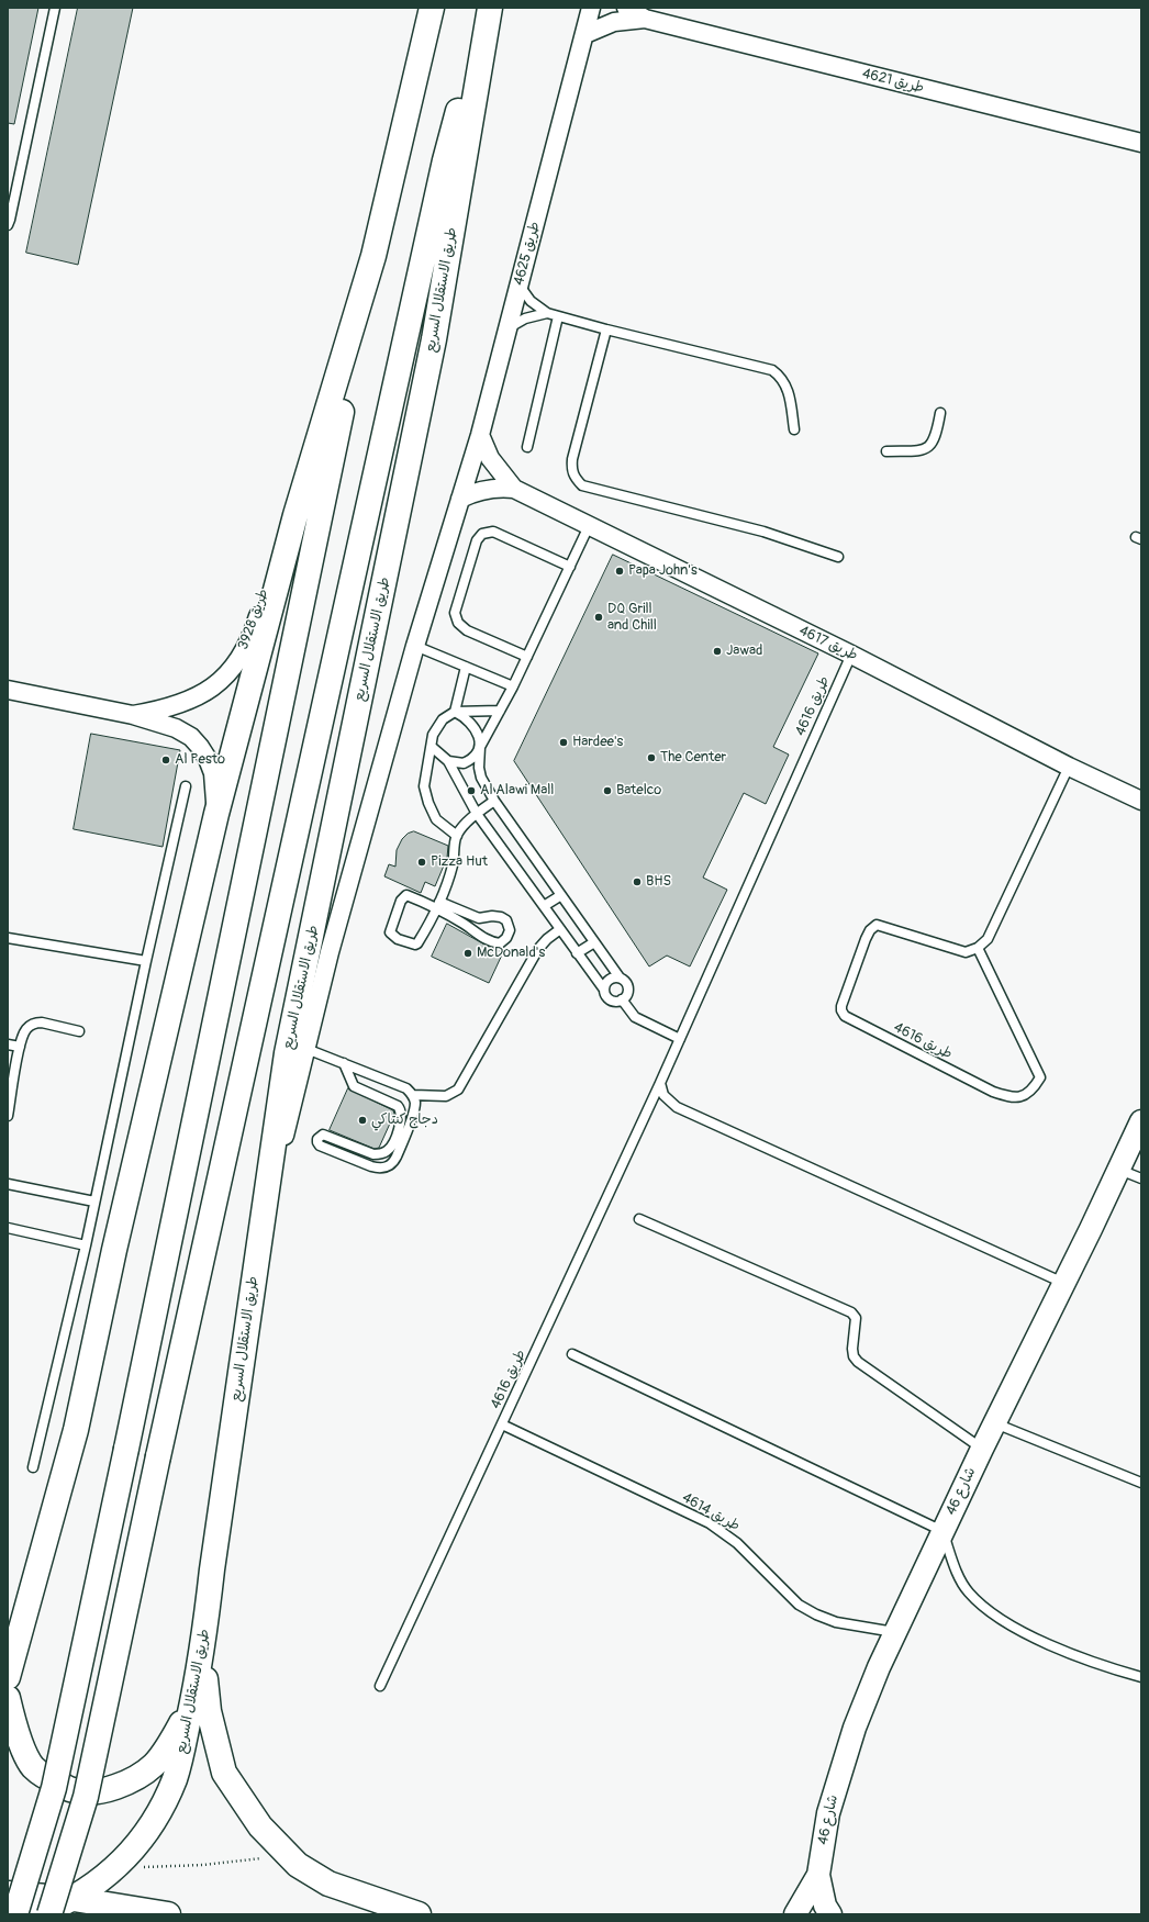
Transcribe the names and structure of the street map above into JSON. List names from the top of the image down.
{
  "streets": {
    "main road": ["طريق الاستقلال السريع"],
    "street": [
      "طريق 4621",
      "طريق 4625",
      "طريق 3928",
      "طريق 4617",
      "شارع 46"
    ],
    "lane": ["طريق 4616", "طريق 4614"]
  },
  "crossings": [
    ["طريق 4621", "طريق 4625"],
    ["طريق 4625", "طريق الاستقلال السريع"],
    ["طريق 4625", "طريق 4617"],
    ["طريق 4617", "طريق 4616"],
    ["طريق 4616", "طريق 4614"],
    ["شارع 46", "طريق 4614"]
  ],
  "places": [
    "Papa John's",
    "DQ Grill and Chill",
    "Jawad",
    "Hardee's",
    "The Center",
    "Al Pesto",
    "Al Alawi Mall",
    "Batelco",
    "Pizza Hut",
    "BHS",
    "McDonald's",
    "دجاج كنتاكي"
  ]
}
